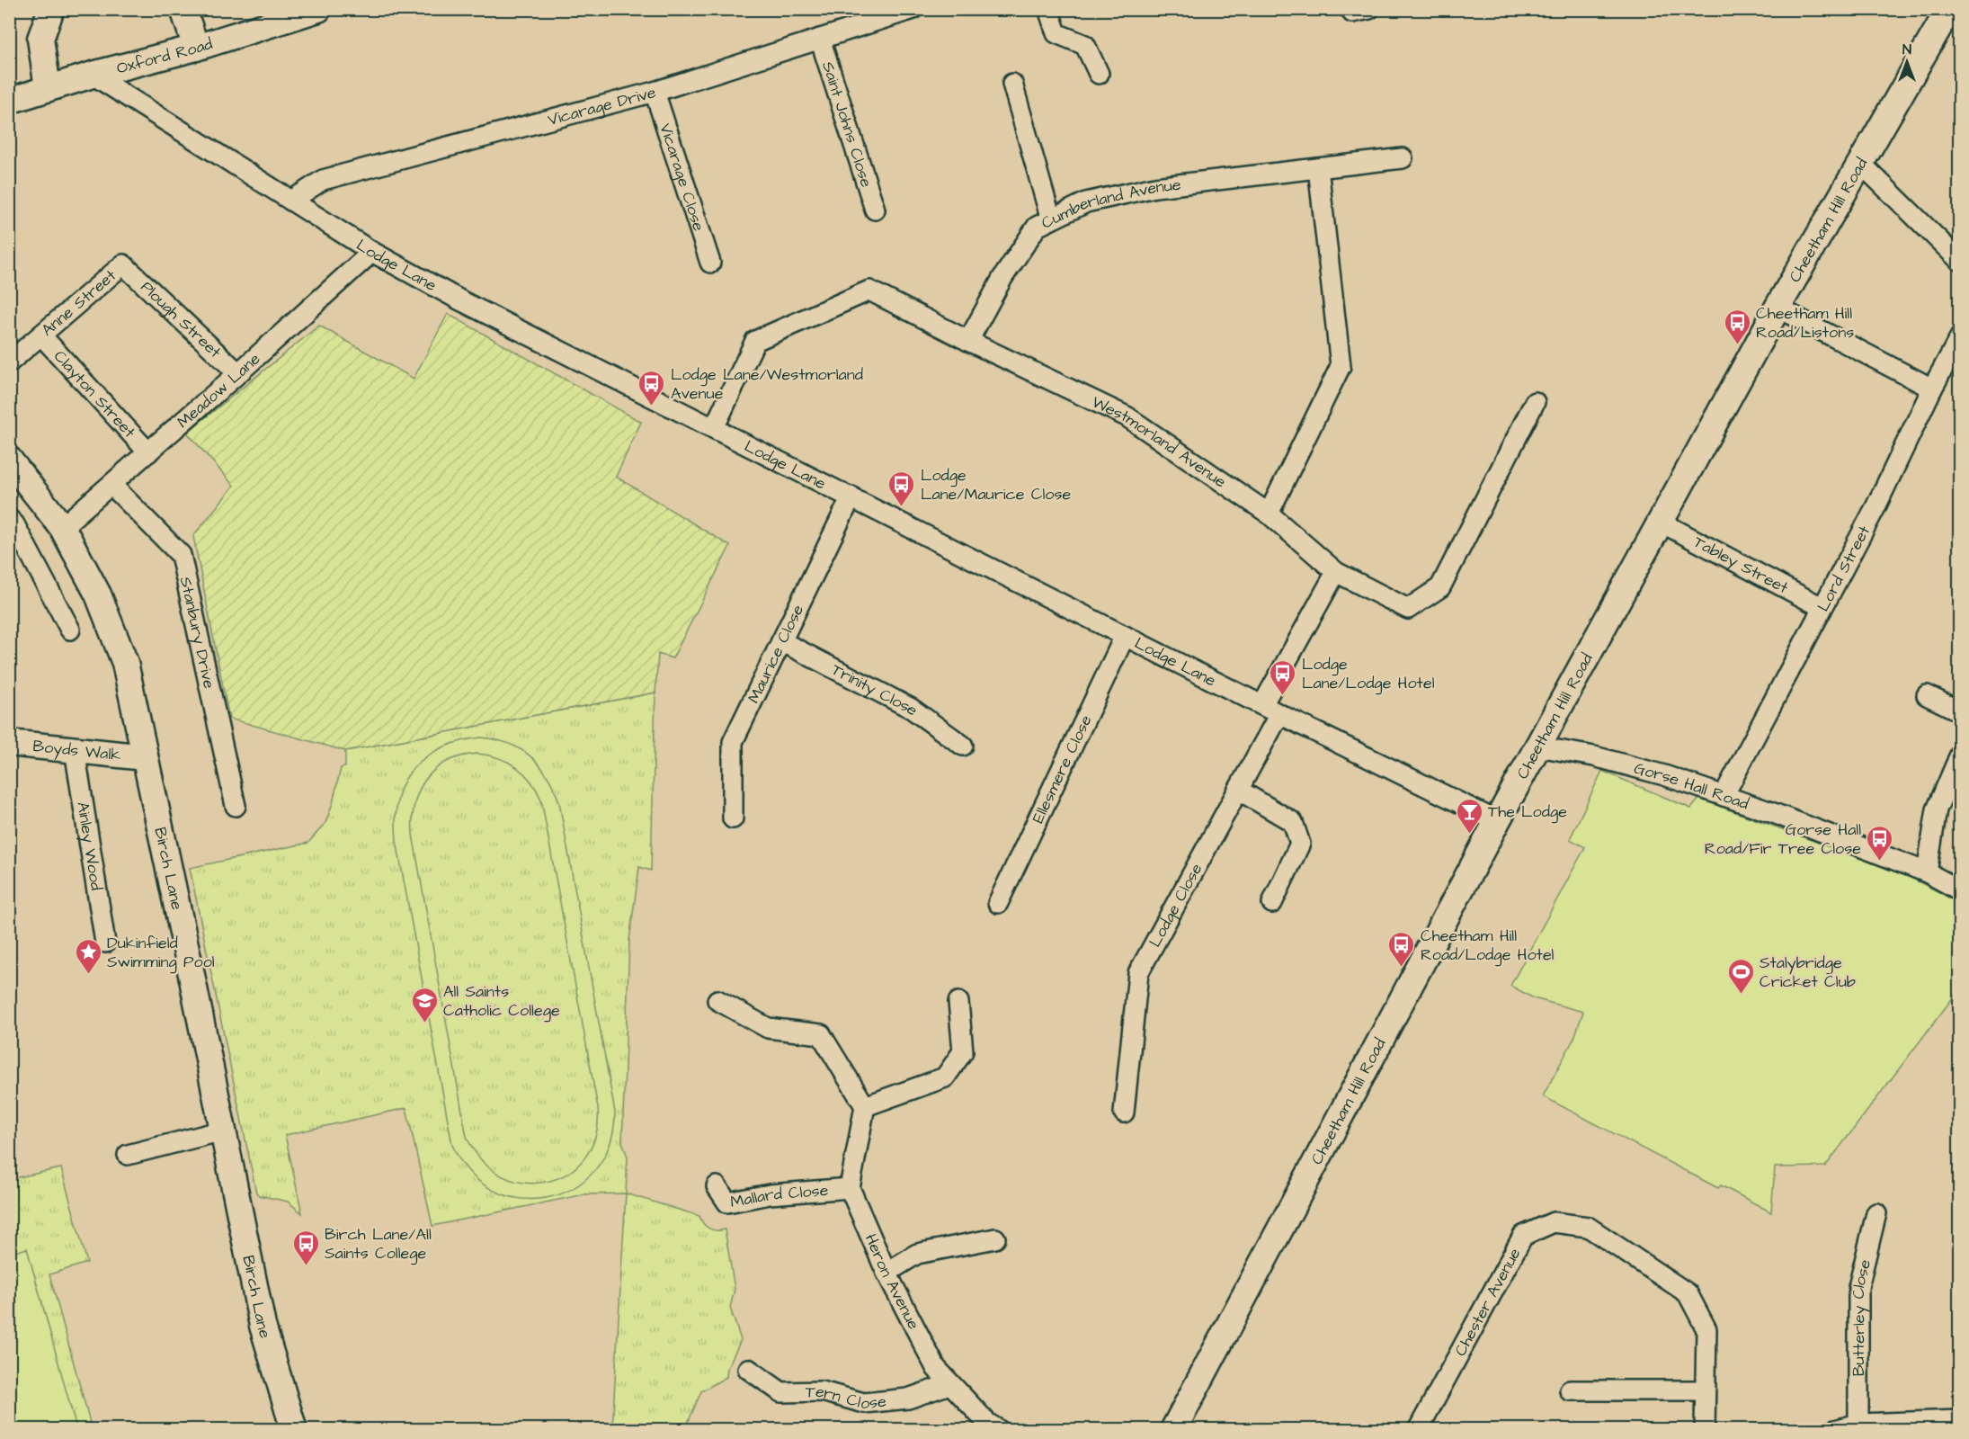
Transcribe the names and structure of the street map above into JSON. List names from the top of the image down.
{
  "streets": {
    "main road": [
      "Oxford Road",
      "Cheetham Hill Road",
      "Boyds Walk",
      "Birch Lane"
    ],
    "street": [
      "Vicarage Drive",
      "Saint Johns Close",
      "Vicarage Close",
      "Cumberland Avenue",
      "Lodge Lane",
      "Anne Street",
      "Plough Street",
      "Meadow Lane",
      "Clayton Street",
      "Westmorland Avenue",
      "Tabley Street",
      "Lord Street",
      "Stanbury Drive",
      "Maurice Close",
      "Trinity Close",
      "Ellesmere Close",
      "Gorse Hall Road",
      "Ainley Wood",
      "Lodge Close",
      "Mallard Close",
      "Heron Avenue",
      "Chester Avenue",
      "Butterley Close",
      "Tern Close"
    ]
  },
  "crossings": [
    ["Oxford Road", "Lodge Lane"],
    ["Vicarage Drive", "Saint Johns Close"],
    ["Vicarage Drive", "Vicarage Close"],
    ["Vicarage Drive", "Lodge Lane"],
    ["Cumberland Avenue", "Westmorland Avenue"],
    ["Cheetham Hill Road", "Lodge Lane"],
    ["Cheetham Hill Road", "Tabley Street"],
    ["Cheetham Hill Road", "Gorse Hall Road"],
    ["Lodge Lane", "Meadow Lane"],
    ["Lodge Lane", "Westmorland Avenue"],
    ["Lodge Lane", "Maurice Close"],
    ["Lodge Lane", "Ellesmere Close"],
    ["Lodge Lane", "Lodge Close"],
    ["Anne Street", "Plough Street"],
    ["Anne Street", "Clayton Street"],
    ["Plough Street", "Meadow Lane"],
    ["Meadow Lane", "Clayton Street"],
    ["Meadow Lane", "Stanbury Drive"],
    ["Meadow Lane", "Birch Lane"],
    ["Tabley Street", "Lord Street"],
    ["Lord Street", "Gorse Hall Road"],
    ["Maurice Close", "Trinity Close"],
    ["Boyds Walk", "Ainley Wood"],
    ["Boyds Walk", "Birch Lane"],
    ["Mallard Close", "Heron Avenue"],
    ["Heron Avenue", "Tern Close"]
  ],
  "places": {
    "bus stop": [
      "Cheetham Hill Road/Listons",
      "Lodge Lane/Westmorland Avenue",
      "Lodge Lane/Maurice Close",
      "Lodge Lane/Lodge Hotel",
      "Gorse Hall Road/Fir Tree Close",
      "Cheetham Hill Road/Lodge Hotel",
      "Birch Lane/All Saints College"
    ],
    "bar": ["The Lodge"],
    "place": ["Dukinfield Swimming Pool"],
    "sports": ["Stalybridge Cricket Club"],
    "school or university": ["All Saints Catholic College"]
  },
  "north": "top"
}
